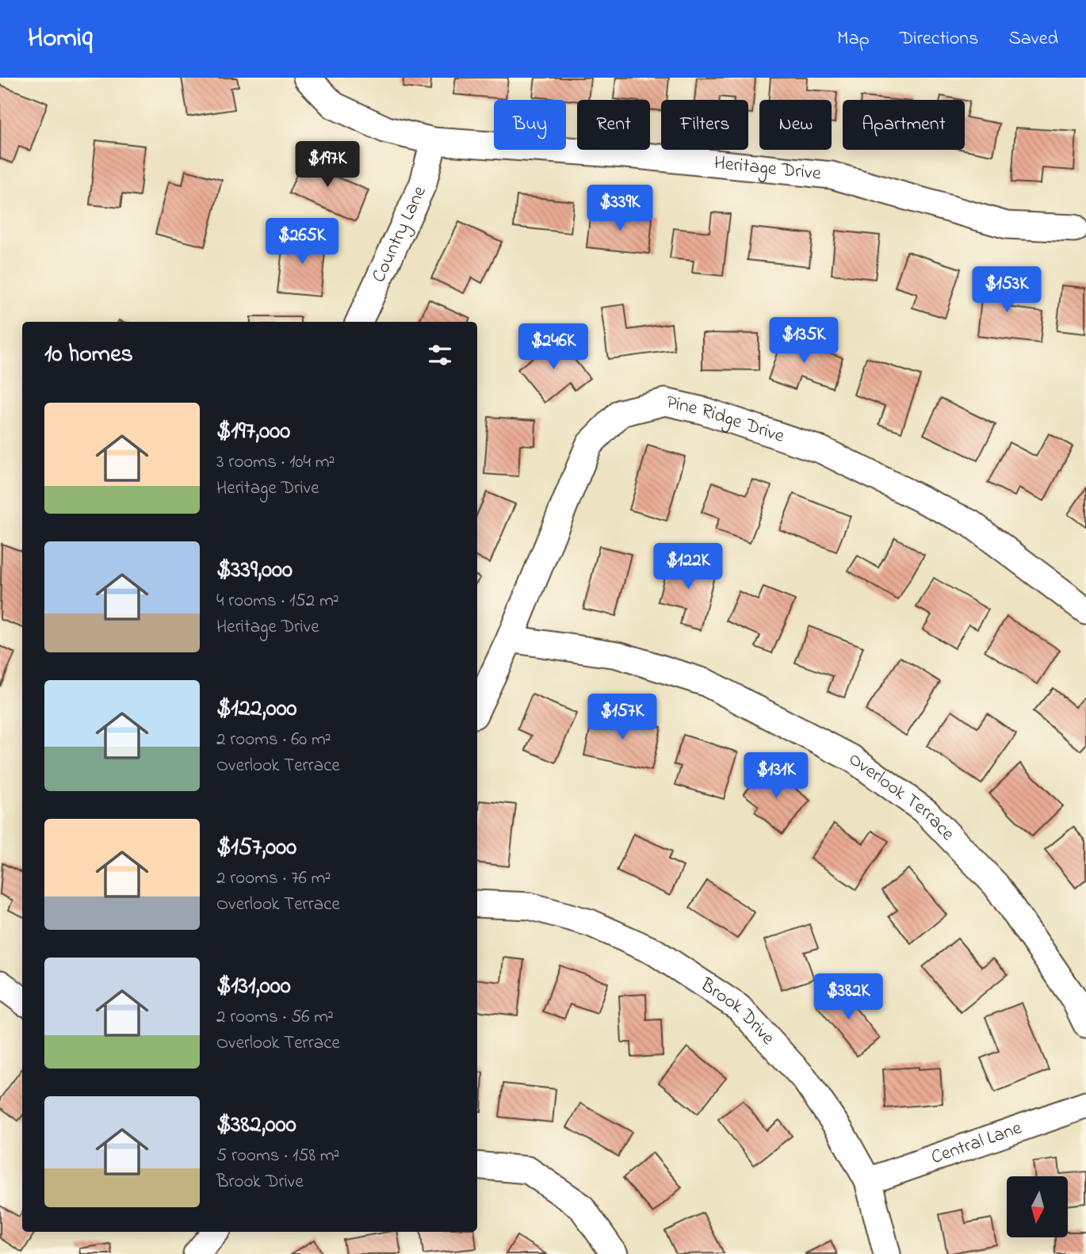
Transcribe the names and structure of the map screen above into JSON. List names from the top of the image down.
{
  "streets": {
    "street": [
      "Heritage Drive",
      "Country Lane",
      "Pine Ridge Drive",
      "Overlook Terrace",
      "Brook Drive",
      "Central Lane"
    ]
  },
  "crossings": [
    ["Heritage Drive", "Country Lane"],
    ["Pine Ridge Drive", "Overlook Terrace"],
    ["Brook Drive", "Central Lane"]
  ],
  "north": "bottom",
  "page": {
    "header": "Homiq",
    "nav": ["Map", "Directions", "Saved"],
    "chip": [
      "Buy",
      "Rent",
      "Filters",
      "New",
      "Apartment"
    ],
    "price": [
      "$197K",
      "$339K",
      "$265K",
      "$153K",
      "$135K",
      "$246K",
      "$122K",
      "$157K",
      "$131K",
      "$382K"
    ],
    "heading": "10 homes",
    "list": [
      {
        "name": "$197,000",
        "note": "3 rooms · 104 m² · Heritage Drive"
      },
      {
        "name": "$339,000",
        "note": "4 rooms · 152 m² · Heritage Drive"
      },
      {
        "name": "$122,000",
        "note": "2 rooms · 60 m² · Overlook Terrace"
      },
      {
        "name": "$157,000",
        "note": "2 rooms · 76 m² · Overlook Terrace"
      },
      {
        "name": "$131,000",
        "note": "2 rooms · 56 m² · Overlook Terrace"
      },
      {
        "name": "$382,000",
        "note": "5 rooms · 158 m² · Brook Drive"
      }
    ]
  }
}
